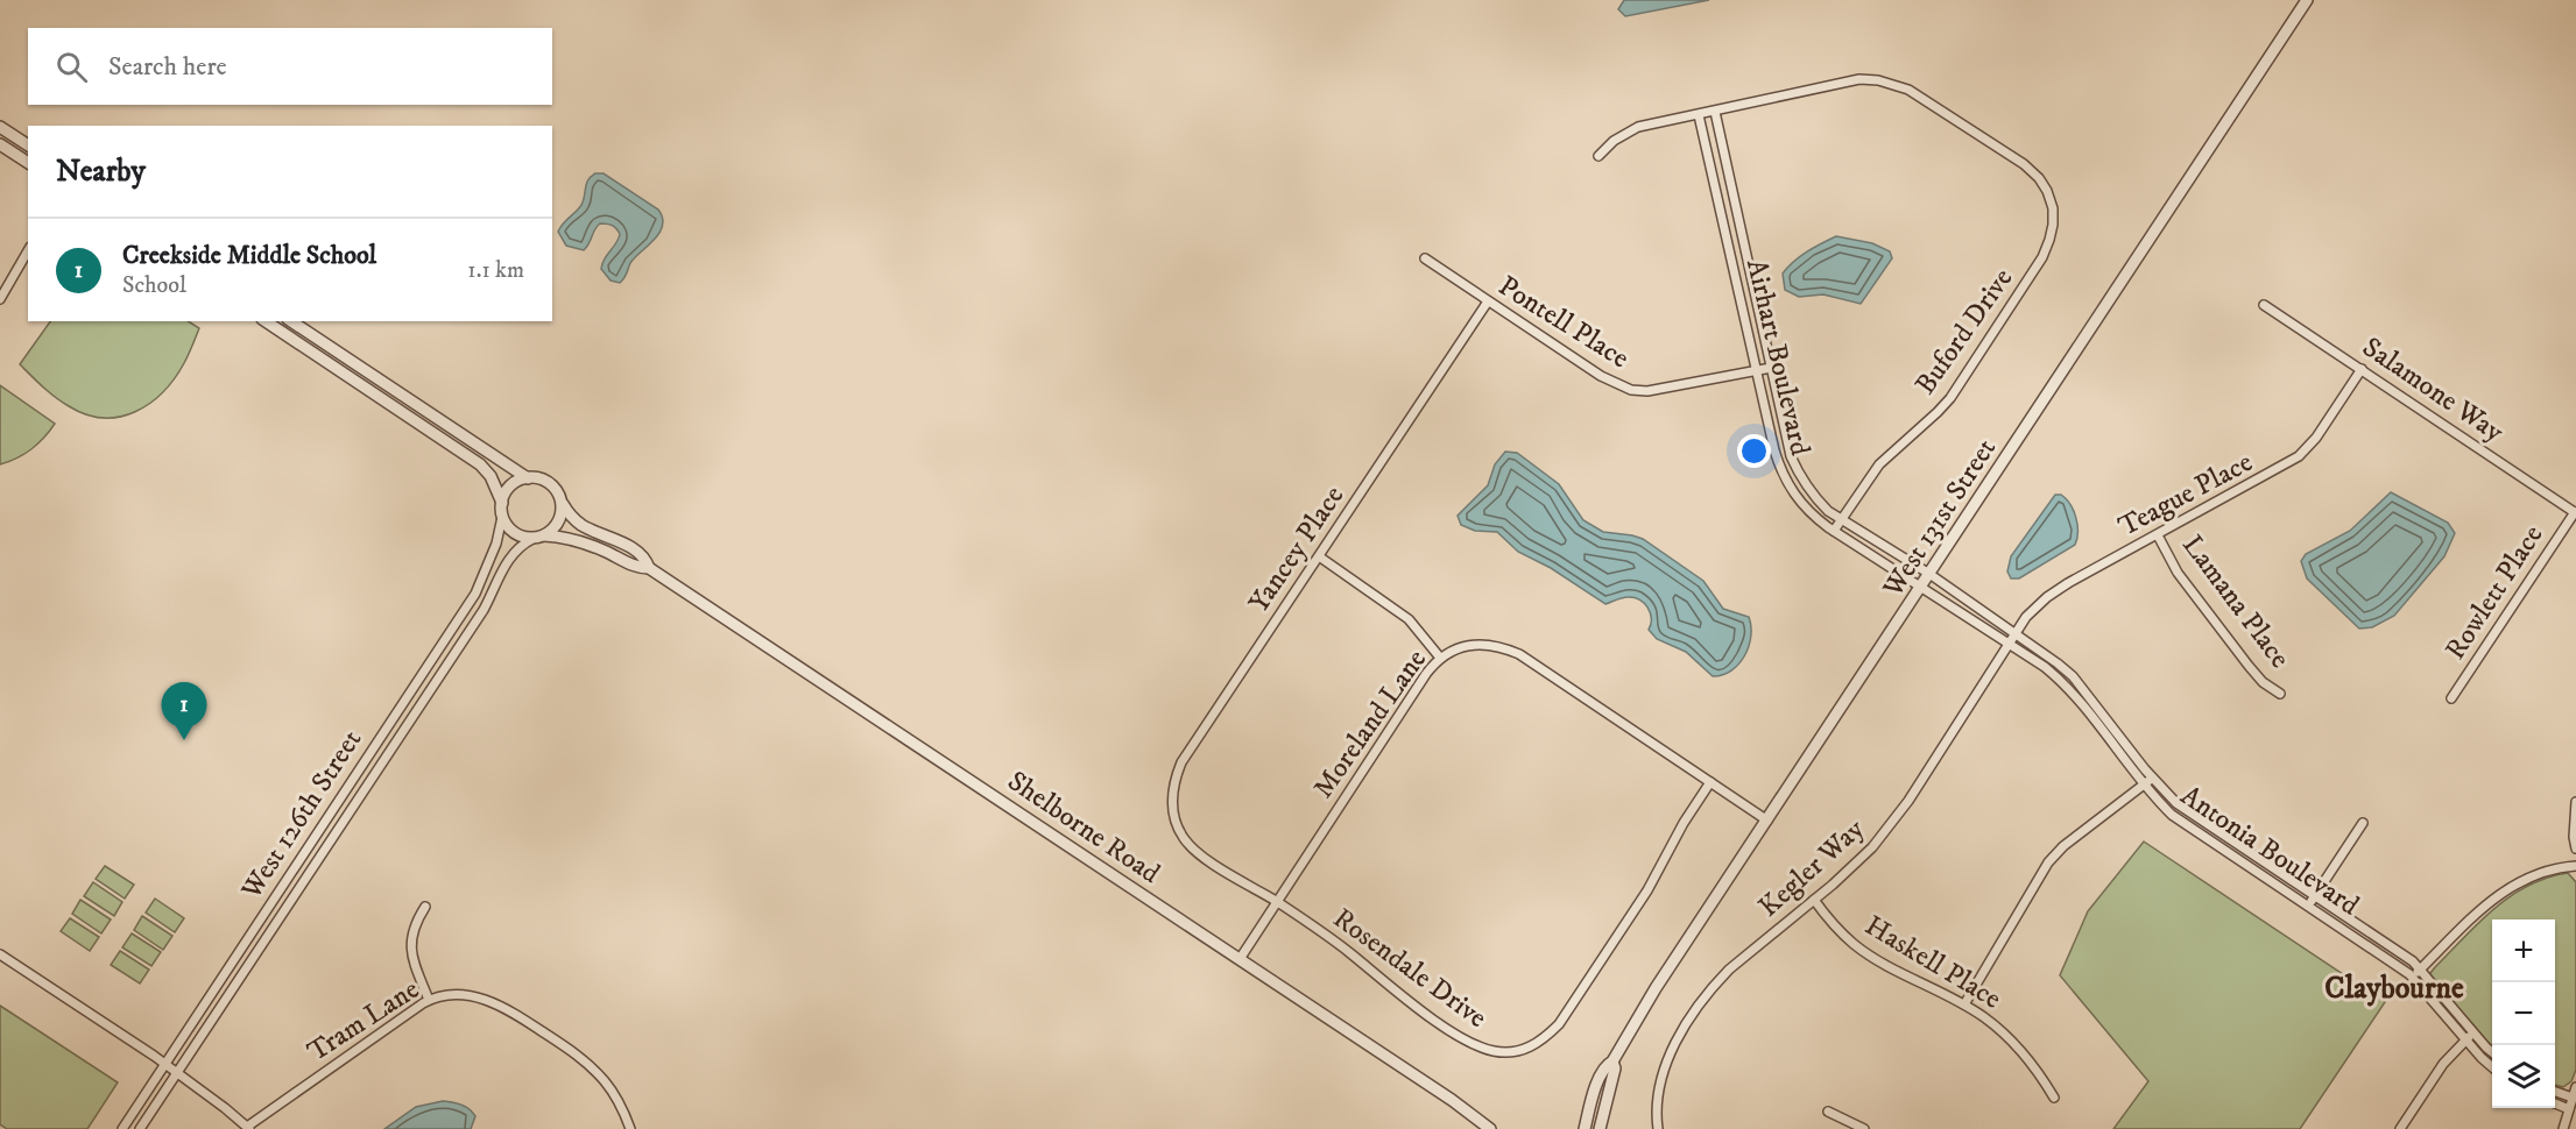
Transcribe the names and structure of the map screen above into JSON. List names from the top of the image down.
{
  "streets": {
    "street": [
      "Pontell Place",
      "Buford Drive",
      "Airhart Boulevard",
      "Salamone Way",
      "Teague Place",
      "West 131st Street",
      "Yancey Place",
      "Rowlett Place",
      "Lamana Place",
      "Moreland Lane",
      "West 126th Street",
      "Shelborne Road",
      "Antonia Boulevard",
      "Kegler Way",
      "Haskell Place",
      "Rosendale Drive",
      "Tram Lane"
    ]
  },
  "crossings": [
    ["Pontell Place", "Airhart Boulevard"],
    ["Pontell Place", "Yancey Place"],
    ["Buford Drive", "Airhart Boulevard"],
    ["Airhart Boulevard", "West 131st Street"],
    ["Airhart Boulevard", "Antonia Boulevard"],
    ["Salamone Way", "Teague Place"],
    ["Salamone Way", "Rowlett Place"],
    ["Teague Place", "Lamana Place"],
    ["Teague Place", "Antonia Boulevard"],
    ["Teague Place", "Kegler Way"],
    ["West 131st Street", "Moreland Lane"],
    ["West 131st Street", "Antonia Boulevard"],
    ["Yancey Place", "Rosendale Drive"],
    ["Moreland Lane", "Shelborne Road"],
    ["Moreland Lane", "Rosendale Drive"],
    ["West 126th Street", "Shelborne Road"],
    ["Antonia Boulevard", "Kegler Way"],
    ["Kegler Way", "Haskell Place"]
  ],
  "districts": ["Claybourne"],
  "page": {
    "search": "Search here",
    "heading": "Nearby",
    "list": [
      {
        "mark": "1",
        "name": "Creekside Middle School",
        "note": "School",
        "value": "1.1 km"
      }
    ],
    "pins": "1",
    "map_buttons": ["+", "−"]
  }
}
